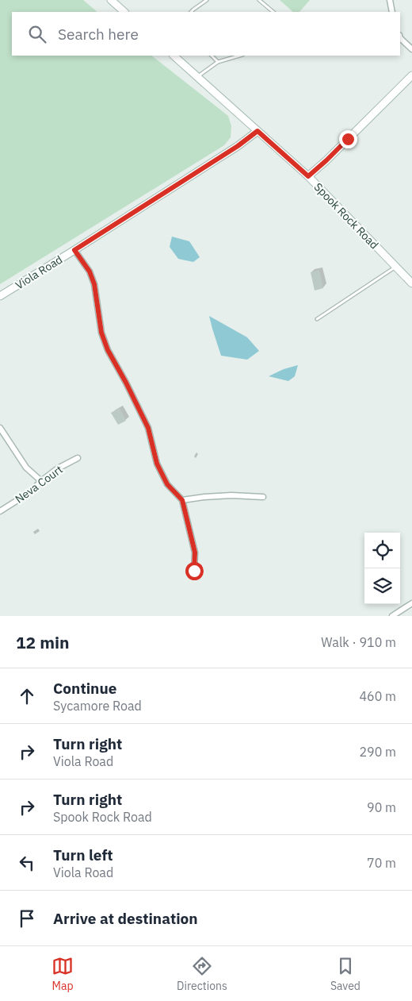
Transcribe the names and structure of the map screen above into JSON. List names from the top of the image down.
{
  "streets": {
    "street": ["Spook Rock Road", "Viola Road", "Neva Court"]
  },
  "crossings": [
    ["Spook Rock Road", "Viola Road"]
  ],
  "page": {
    "search": "Search here",
    "heading": ["12 min", "Walk · 910 m"],
    "list": [
      ["Continue", "Sycamore Road", "460 m"],
      ["Turn right", "Viola Road", "290 m"],
      ["Turn right", "Spook Rock Road", "90 m"],
      ["Turn left", "Viola Road", "70 m"],
      "Arrive at destination"
    ],
    "nav": ["Map", "Directions", "Saved"]
  }
}
